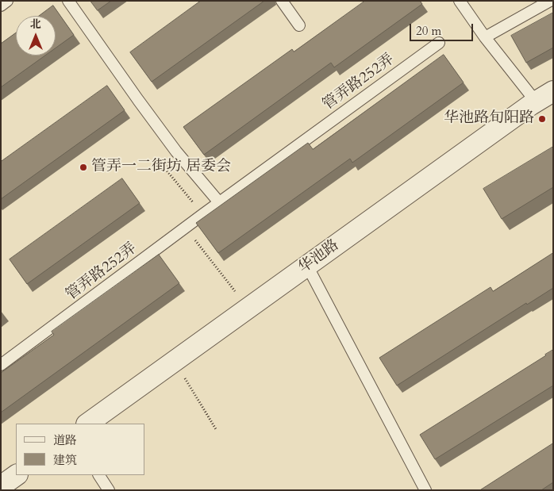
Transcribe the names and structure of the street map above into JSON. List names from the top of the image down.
{
  "streets": {
    "street": ["华池路"],
    "lane": ["管弄路252弄"]
  },
  "places": ["华池路旬阳路", "管弄一二街坊 居委会"],
  "legend": ["道路", "建筑"],
  "scale_bar": "20 m",
  "north": "top"
}
